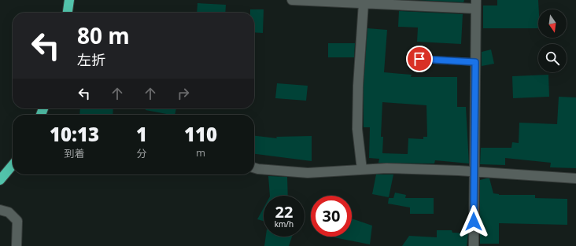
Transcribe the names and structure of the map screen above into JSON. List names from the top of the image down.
{
  "north": "bottom",
  "page": {
    "turn": ["80 m", "左折"],
    "eta": [
      "10:13",
      "到着",
      "1",
      "分",
      "110",
      "m"
    ],
    "speed": "22 km/h",
    "limit": "30"
  }
}
